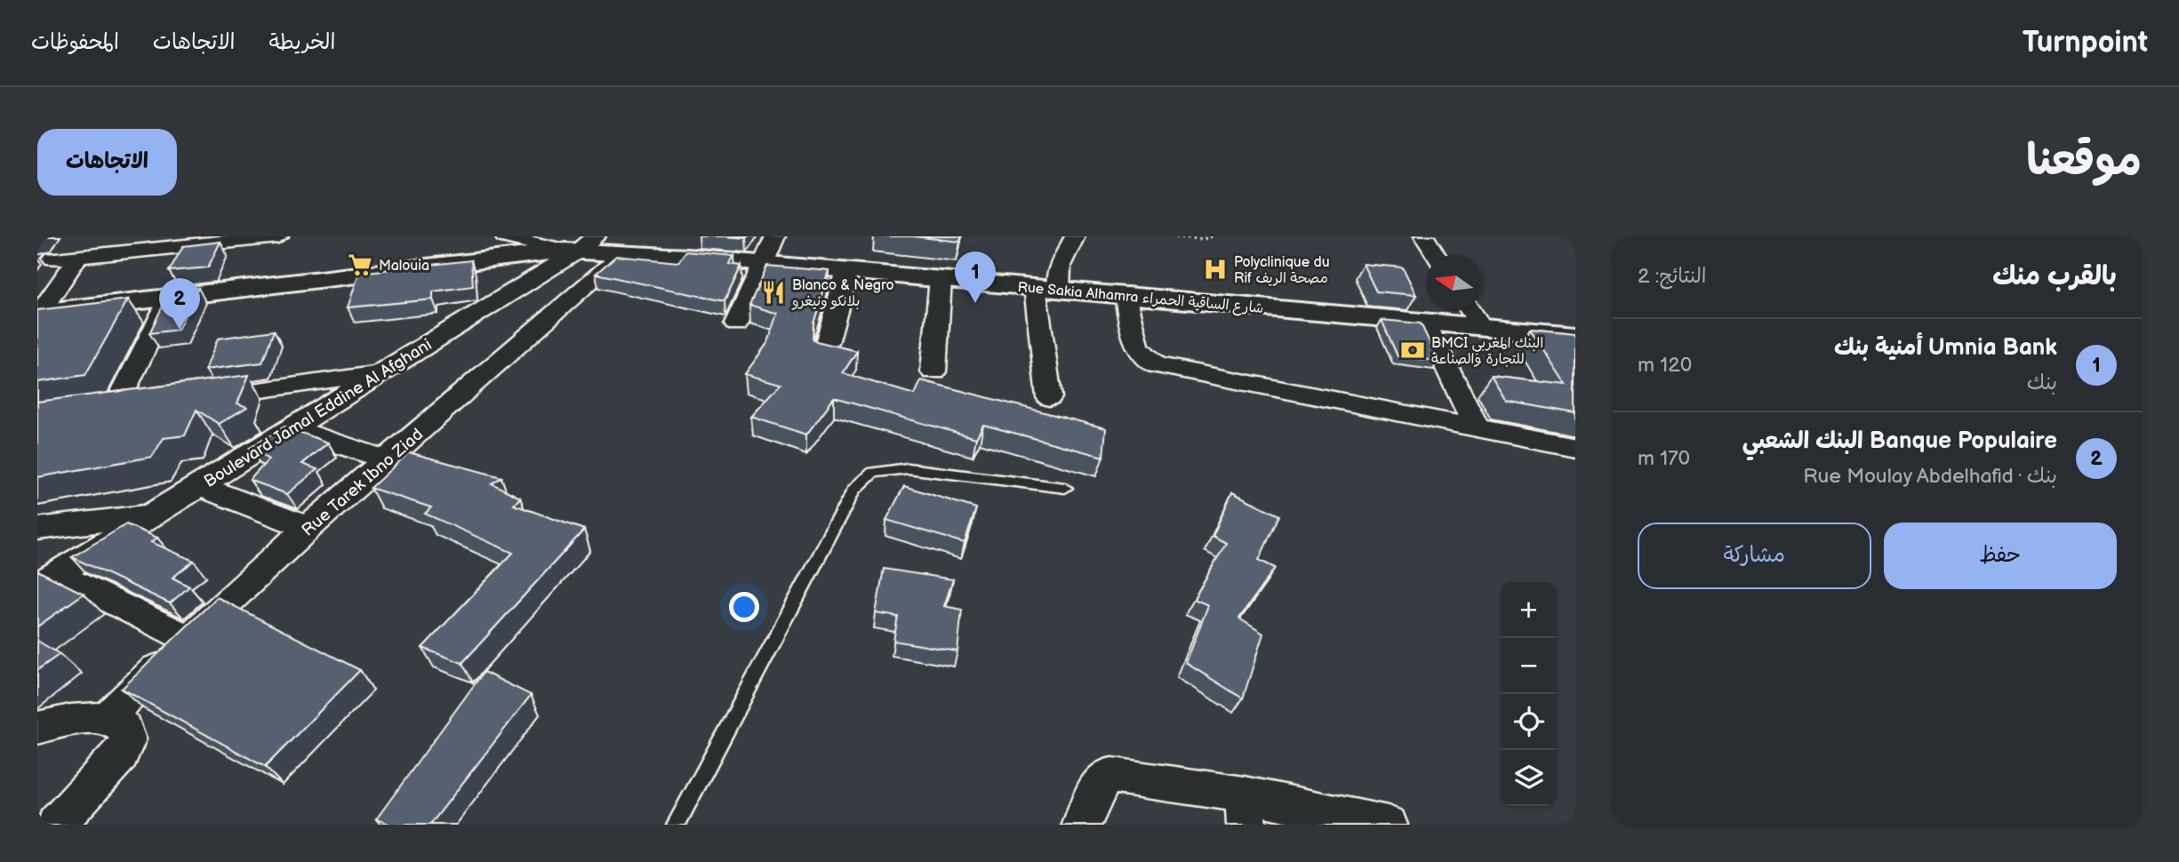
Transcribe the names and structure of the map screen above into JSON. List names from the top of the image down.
{
  "streets": {
    "street": ["Rue Sakia Alhamra شارع الساقية الحمراء", "Boulevard Jamal Eddine Al Afghani", "Rue Tarek Ibno Ziad"]
  },
  "crossings": [
    ["Rue Sakia Alhamra شارع الساقية الحمراء", "Boulevard Jamal Eddine Al Afghani"],
    ["Rue Sakia Alhamra شارع الساقية الحمراء", "Rue Tarek Ibno Ziad"]
  ],
  "places": {
    "supermarket": ["Malouia"],
    "hospital": ["Polyclinique du Rif مصحة الريف"],
    "restaurant": ["Blanco & Negro بلانكو ونيغرو"],
    "bank": ["BMCI البنك المغربي للتجارة والصناعة"]
  },
  "north": "left",
  "page": {
    "header": "Turnpoint",
    "nav": ["الخريطة", "الاتجاهات", "المحفوظات"],
    "title": "موقعنا",
    "buttons": [
      "الاتجاهات",
      ["حفظ", "مشاركة"]
    ],
    "heading": ["بالقرب منك", "النتائج: 2"],
    "pins": ["1", "2"],
    "list": [
      {
        "mark": "1",
        "name": "Umnia Bank أمنية بنك",
        "note": "بنك",
        "value": "120 m"
      },
      {
        "mark": "2",
        "name": "Banque Populaire البنك الشعبي",
        "note": "بنك · Rue Moulay Abdelhafid",
        "value": "170 m"
      }
    ],
    "map_buttons": ["+", "−"]
  }
}
